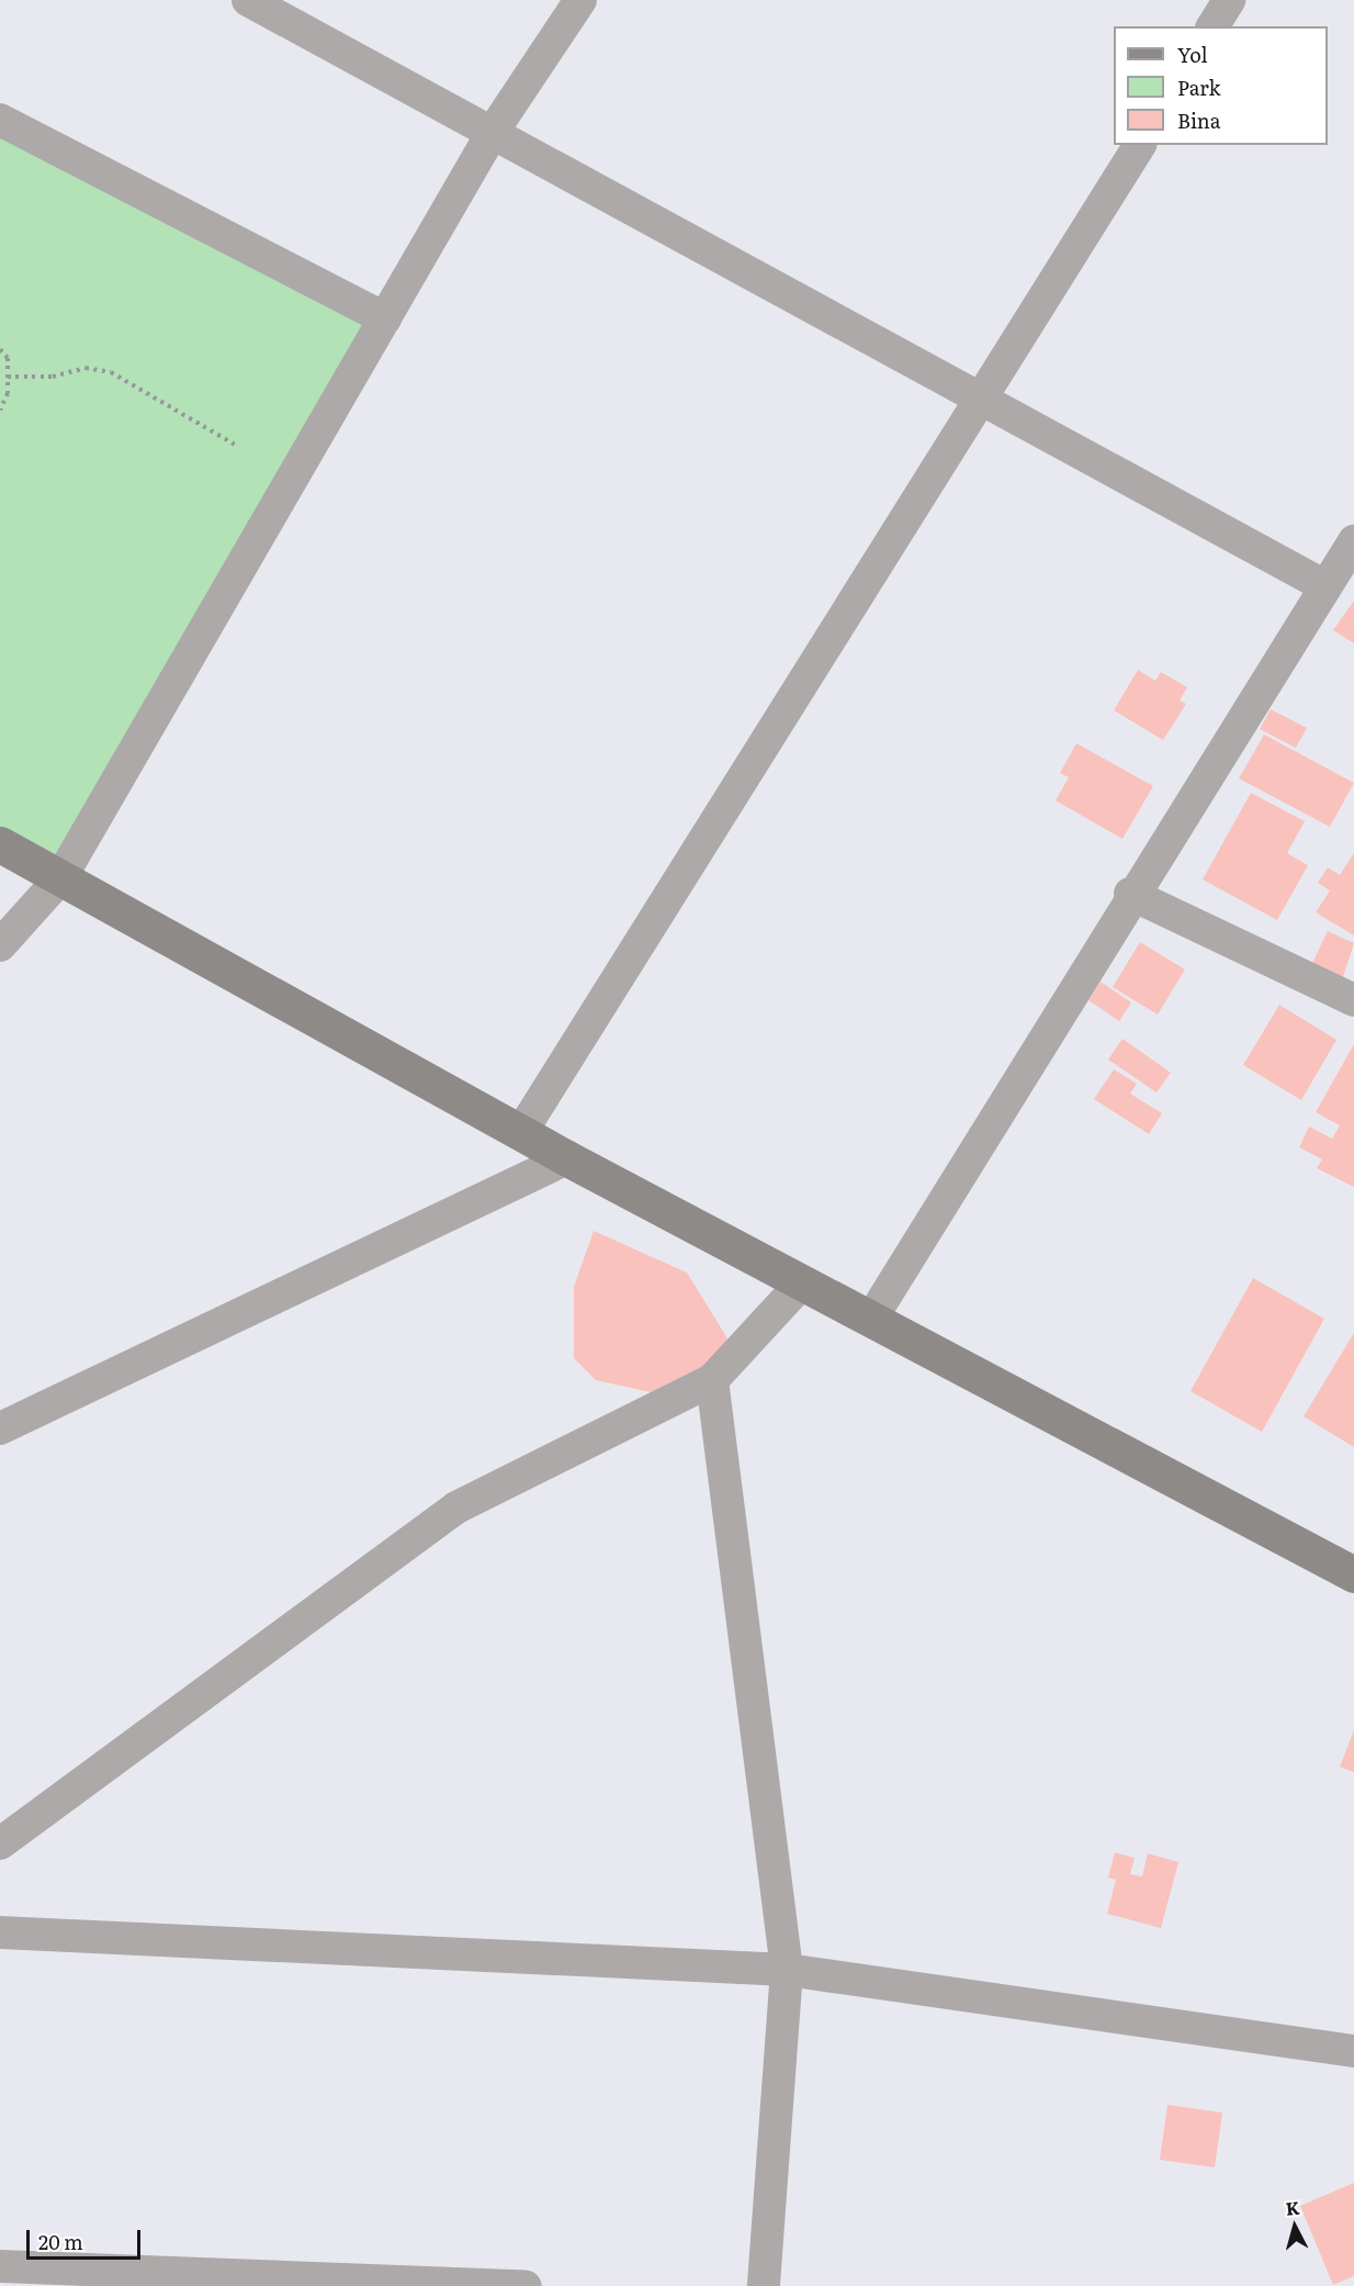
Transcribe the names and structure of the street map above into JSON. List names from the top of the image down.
{
  "legend": ["Yol", "Park", "Bina"],
  "scale_bar": "20 m",
  "north": "top"
}
